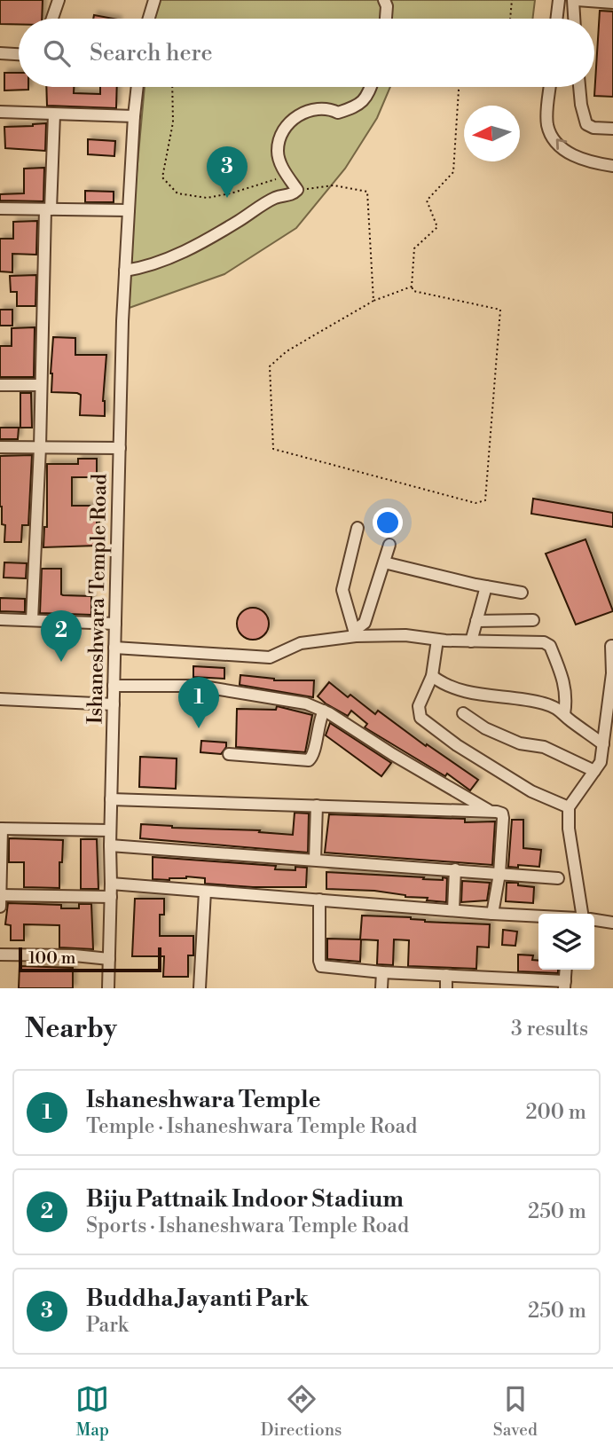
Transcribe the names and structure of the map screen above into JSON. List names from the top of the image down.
{
  "streets": {
    "street": ["Ishaneshwara Temple Road"]
  },
  "scale_bar": "100 m",
  "north": "left",
  "page": {
    "search": "Search here",
    "pins": ["3", "2", "1"],
    "scale": "100 m",
    "heading": ["Nearby", "3 results"],
    "list": [
      {
        "mark": "1",
        "name": "Ishaneshwara Temple",
        "note": "Temple · Ishaneshwara Temple Road",
        "value": "200 m"
      },
      {
        "mark": "2",
        "name": "Biju Pattnaik Indoor Stadium",
        "note": "Sports · Ishaneshwara Temple Road",
        "value": "250 m"
      },
      {
        "mark": "3",
        "name": "Buddha Jayanti Park",
        "note": "Park",
        "value": "250 m"
      }
    ],
    "nav": ["Map", "Directions", "Saved"]
  }
}
